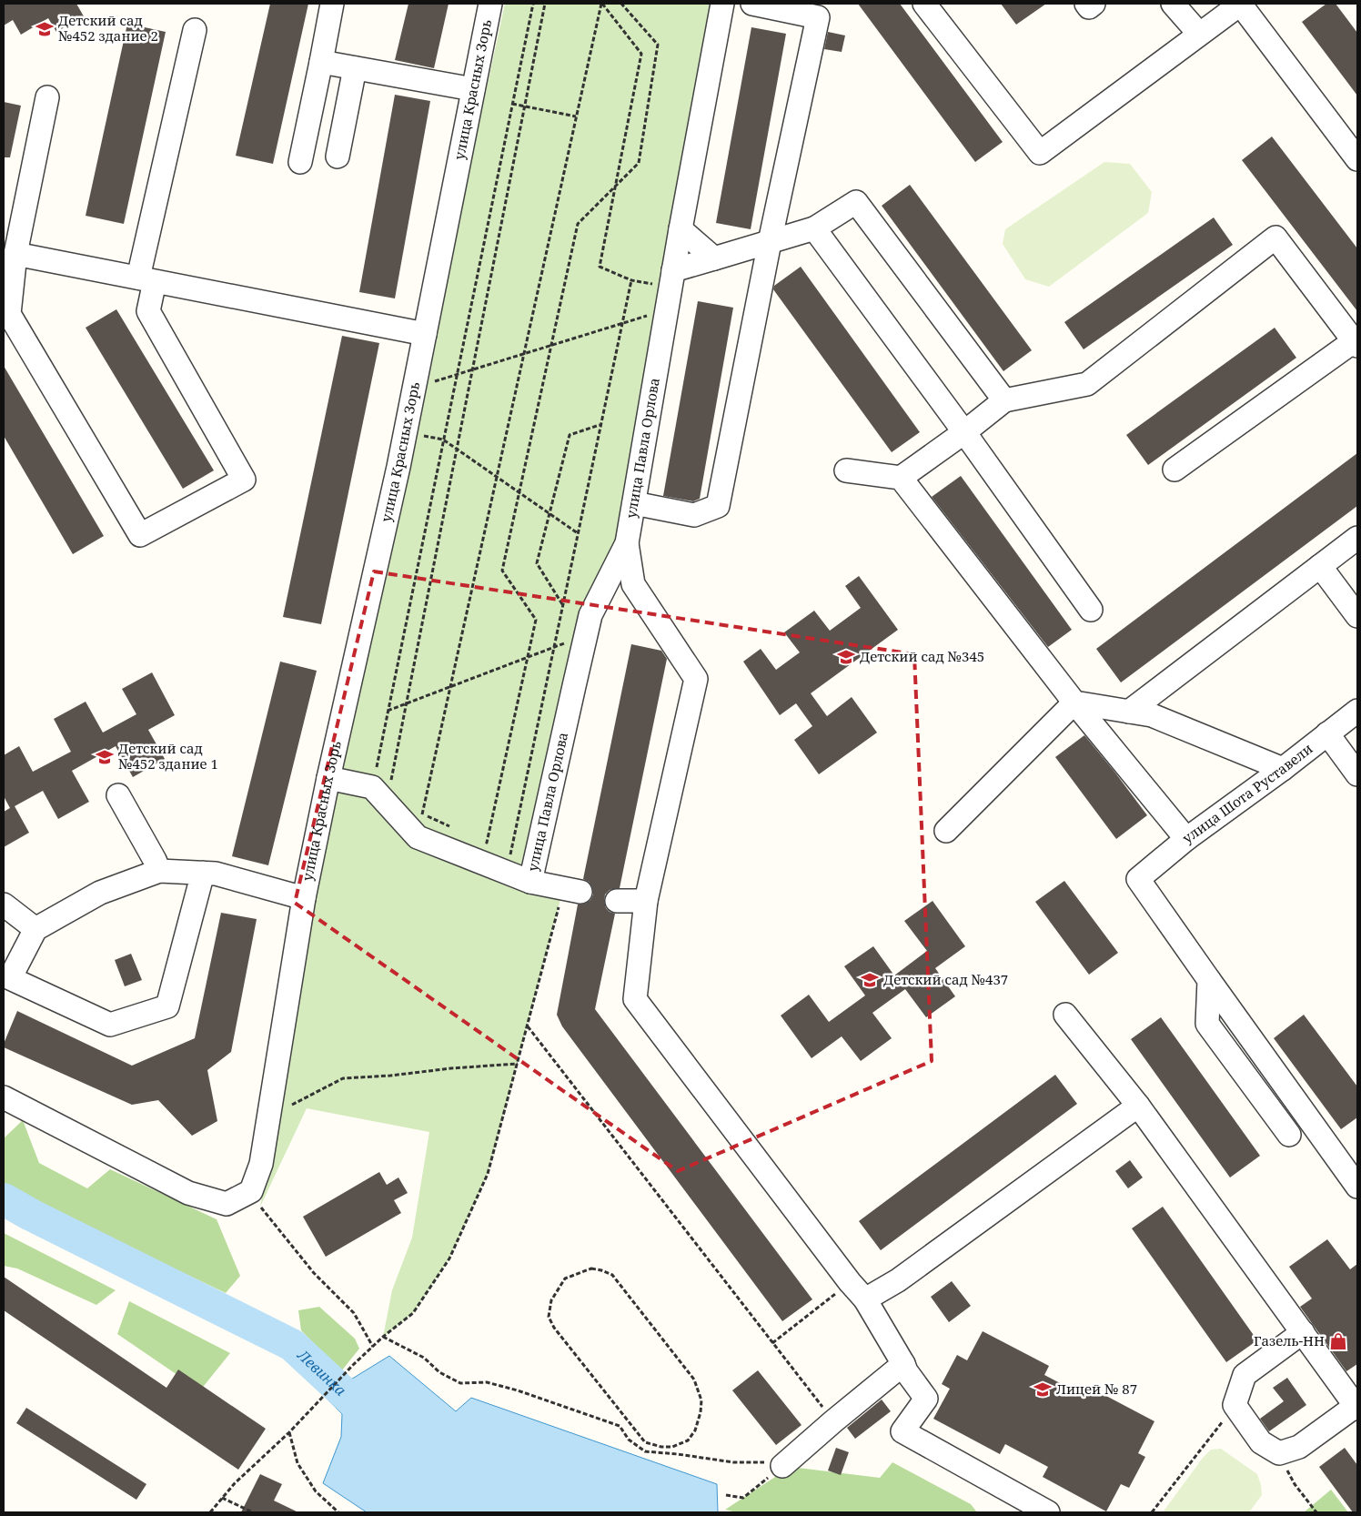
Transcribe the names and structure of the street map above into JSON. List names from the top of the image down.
{
  "streets": {
    "street": ["улица Красных Зорь", "улица Павла Орлова", "улица Шота Руставели"]
  },
  "water": ["Левинка"],
  "places": {
    "school or university": [
      "Детский сад №452 здание 2",
      "Детский сад №345",
      "Детский сад №452 здание 1",
      "Детский сад №437",
      "Лицей № 87"
    ],
    "shop": ["Газель-НН"]
  }
}
